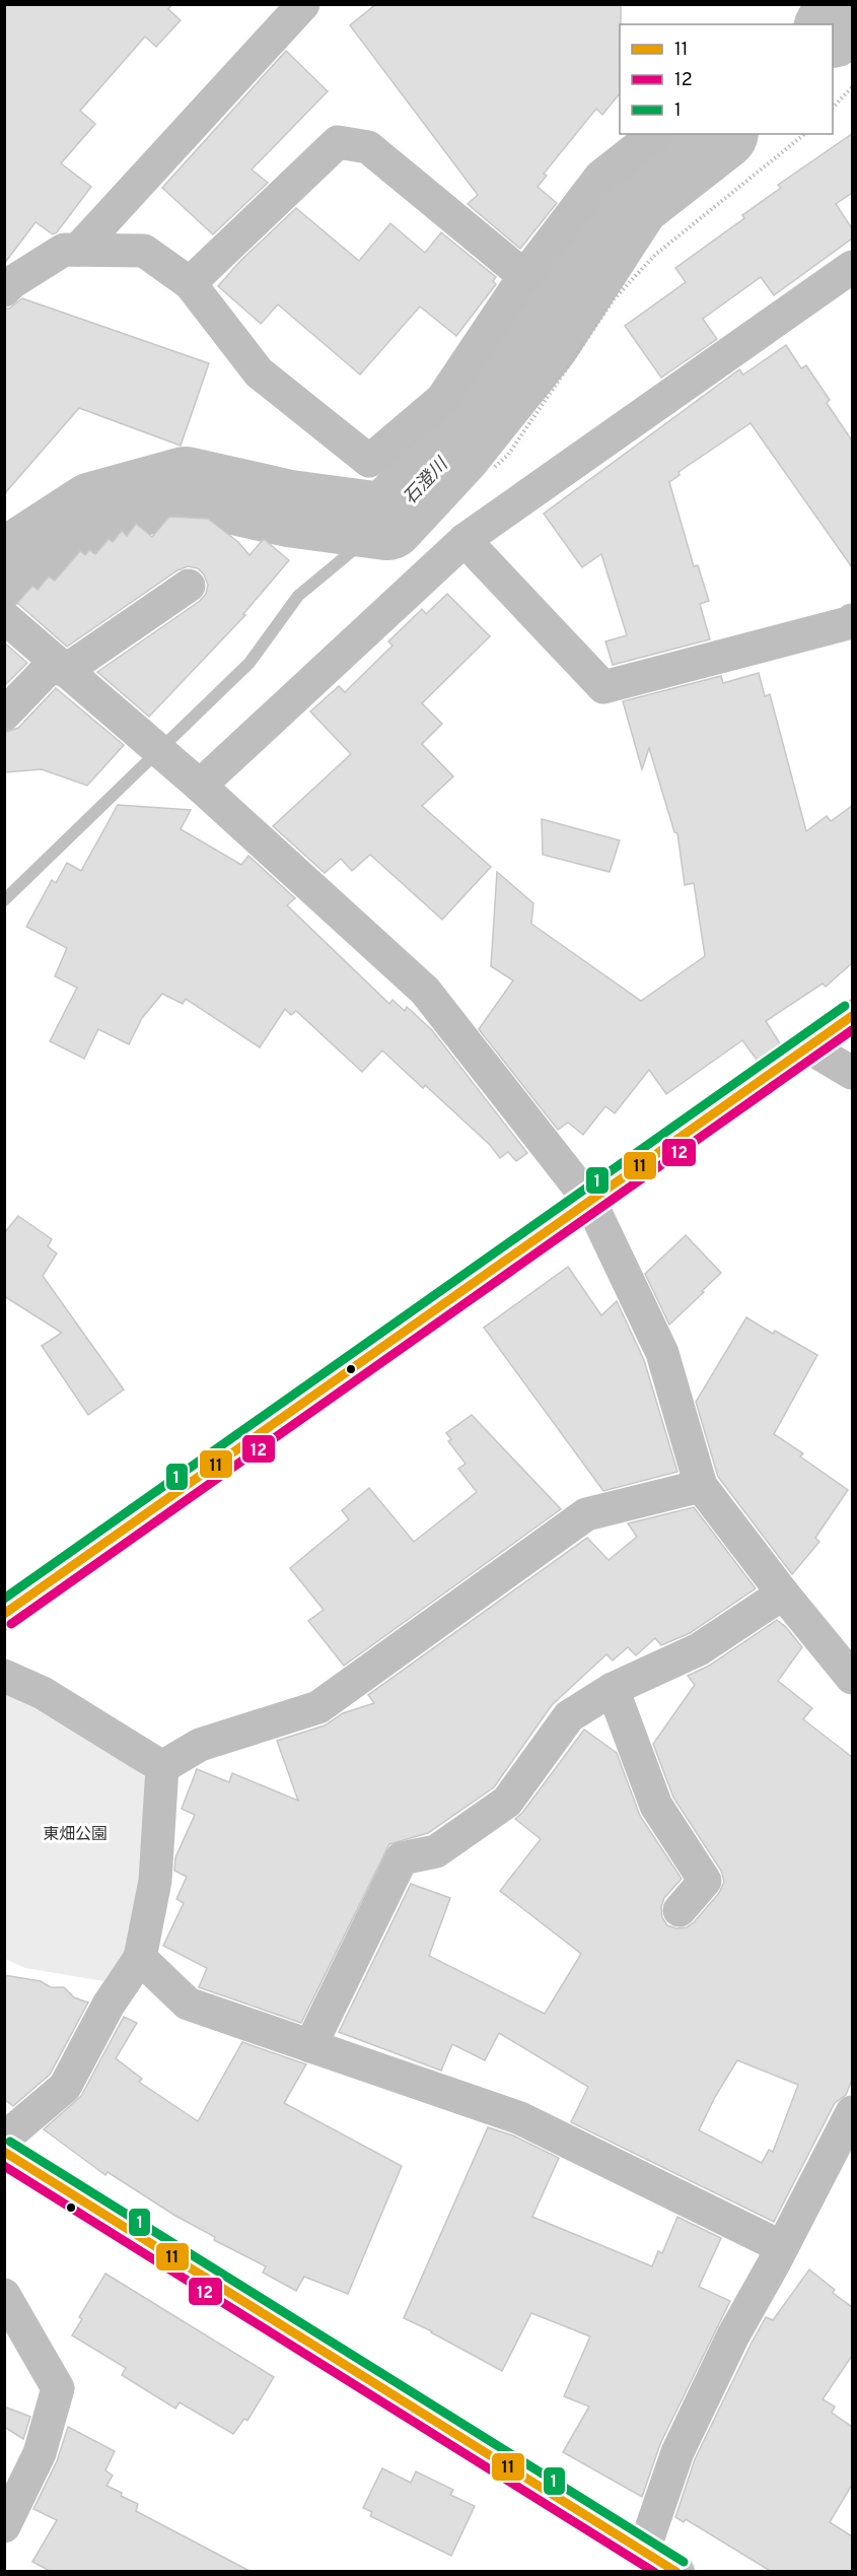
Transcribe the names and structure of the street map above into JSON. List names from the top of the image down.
{
  "water": ["石澄川"],
  "parks": ["東畑公園"],
  "lines": ["transit line 1", "transit line 11", "transit line 12"],
  "legend": ["11", "12", "1"]
}
